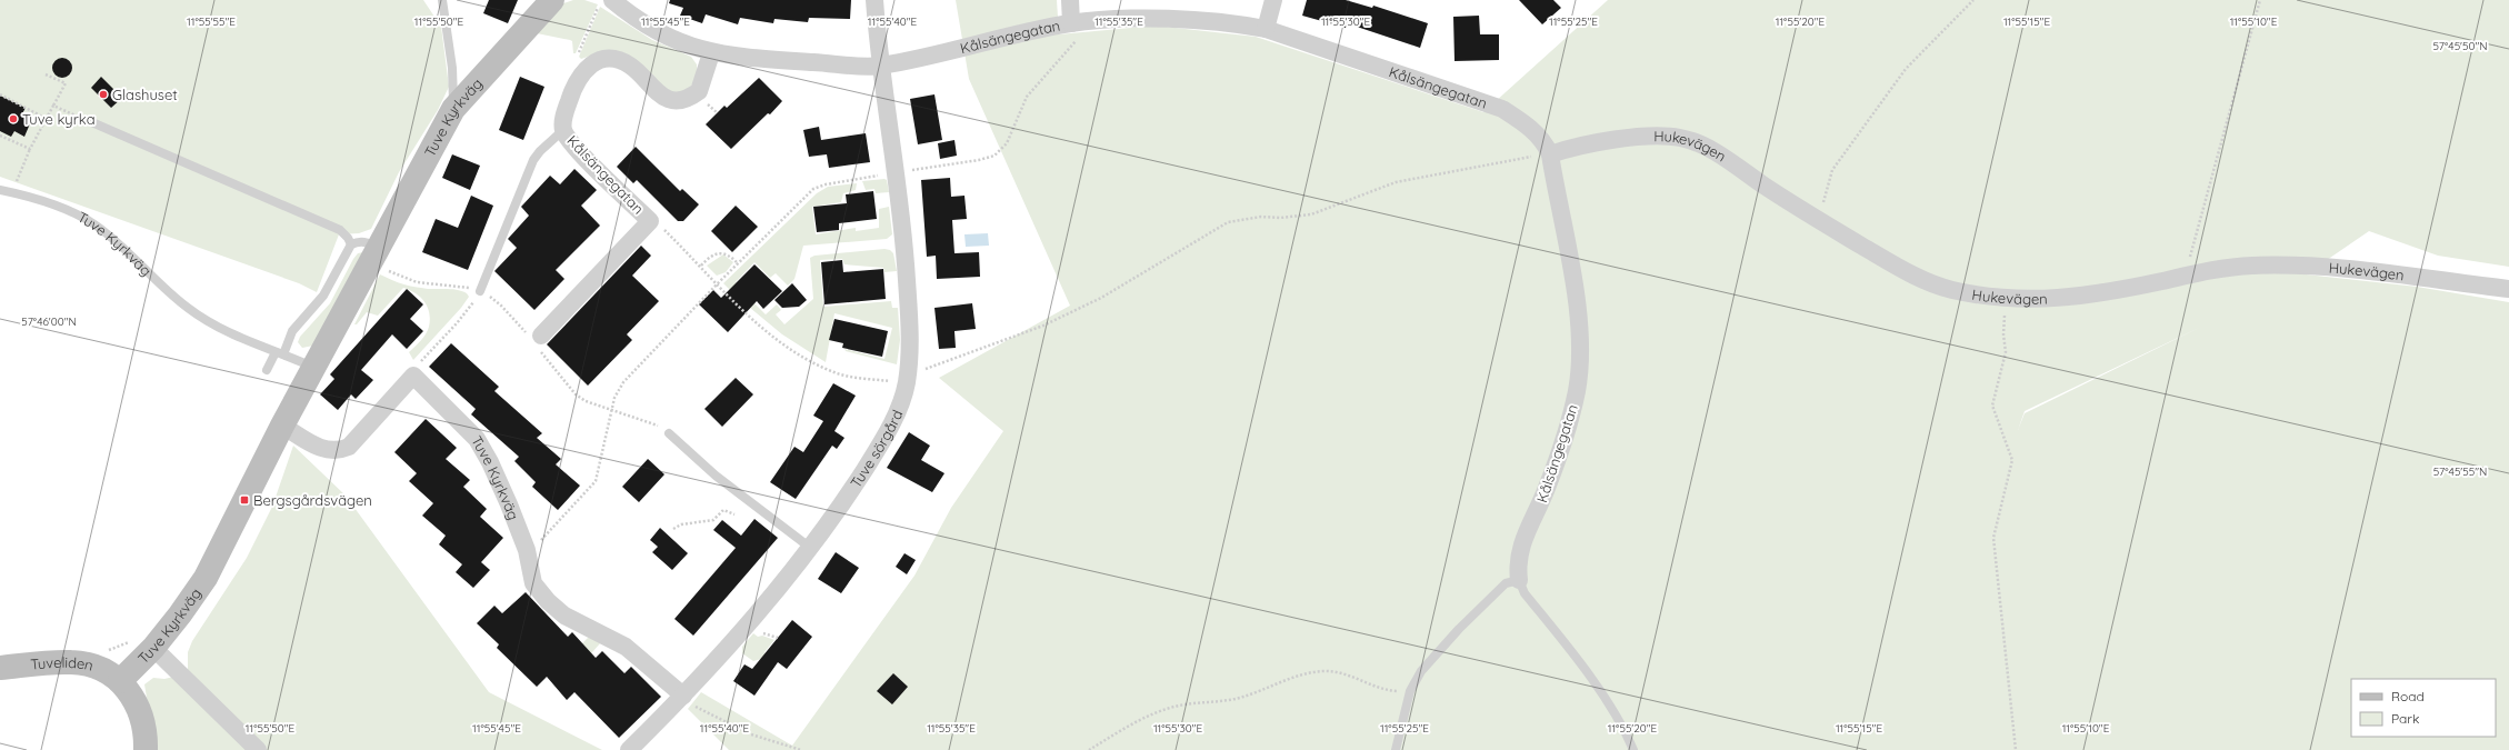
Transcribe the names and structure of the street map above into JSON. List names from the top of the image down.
{
  "streets": {
    "street": [
      "Kålsängegatan",
      "Tuve Kyrkväg",
      "Hukevägen",
      "Tuve sörgård",
      "Tuveliden"
    ]
  },
  "crossings": [
    ["Kålsängegatan", "Hukevägen"],
    ["Kålsängegatan", "Tuve sörgård"],
    ["Tuve Kyrkväg", "Tuve sörgård"],
    ["Tuve Kyrkväg", "Tuveliden"]
  ],
  "places": {
    "other": ["Glashuset", "Tuve kyrka"],
    "transit": ["Bergsgårdsvägen"]
  },
  "legend": ["Road", "Park"],
  "coordinates": [
    "11°55'55\"E",
    "11°55'50\"E",
    "11°55'45\"E",
    "11°55'40\"E",
    "11°55'35\"E",
    "11°55'30\"E",
    "11°55'25\"E",
    "11°55'20\"E",
    "11°55'15\"E",
    "11°55'10\"E",
    "57°45'50\"N",
    "57°46'00\"N",
    "57°45'55\"N"
  ]
}
